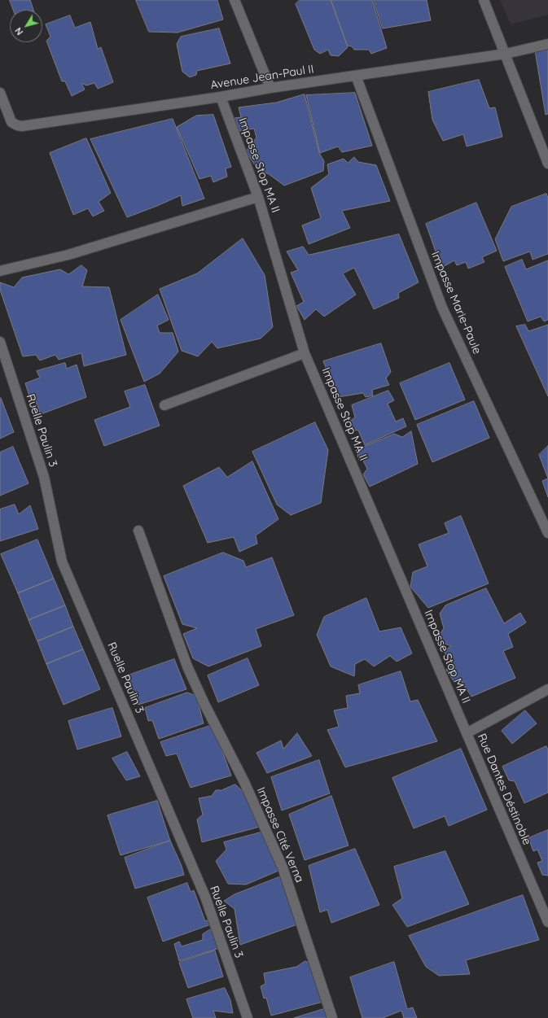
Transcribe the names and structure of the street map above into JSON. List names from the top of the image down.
{
  "streets": {
    "street": [
      "Avenue Jean-Paul II",
      "Impasse Stop MA II",
      "Impasse Marie-Paule",
      "Ruelle Paulin 3",
      "Rue Dantes Déstinoble",
      "Impasse Cité Verna"
    ]
  },
  "crossings": [
    ["Avenue Jean-Paul II", "Impasse Stop MA II"],
    ["Avenue Jean-Paul II", "Impasse Marie-Paule"],
    ["Impasse Stop MA II", "Rue Dantes Déstinoble"]
  ],
  "north": "bottom left"
}
